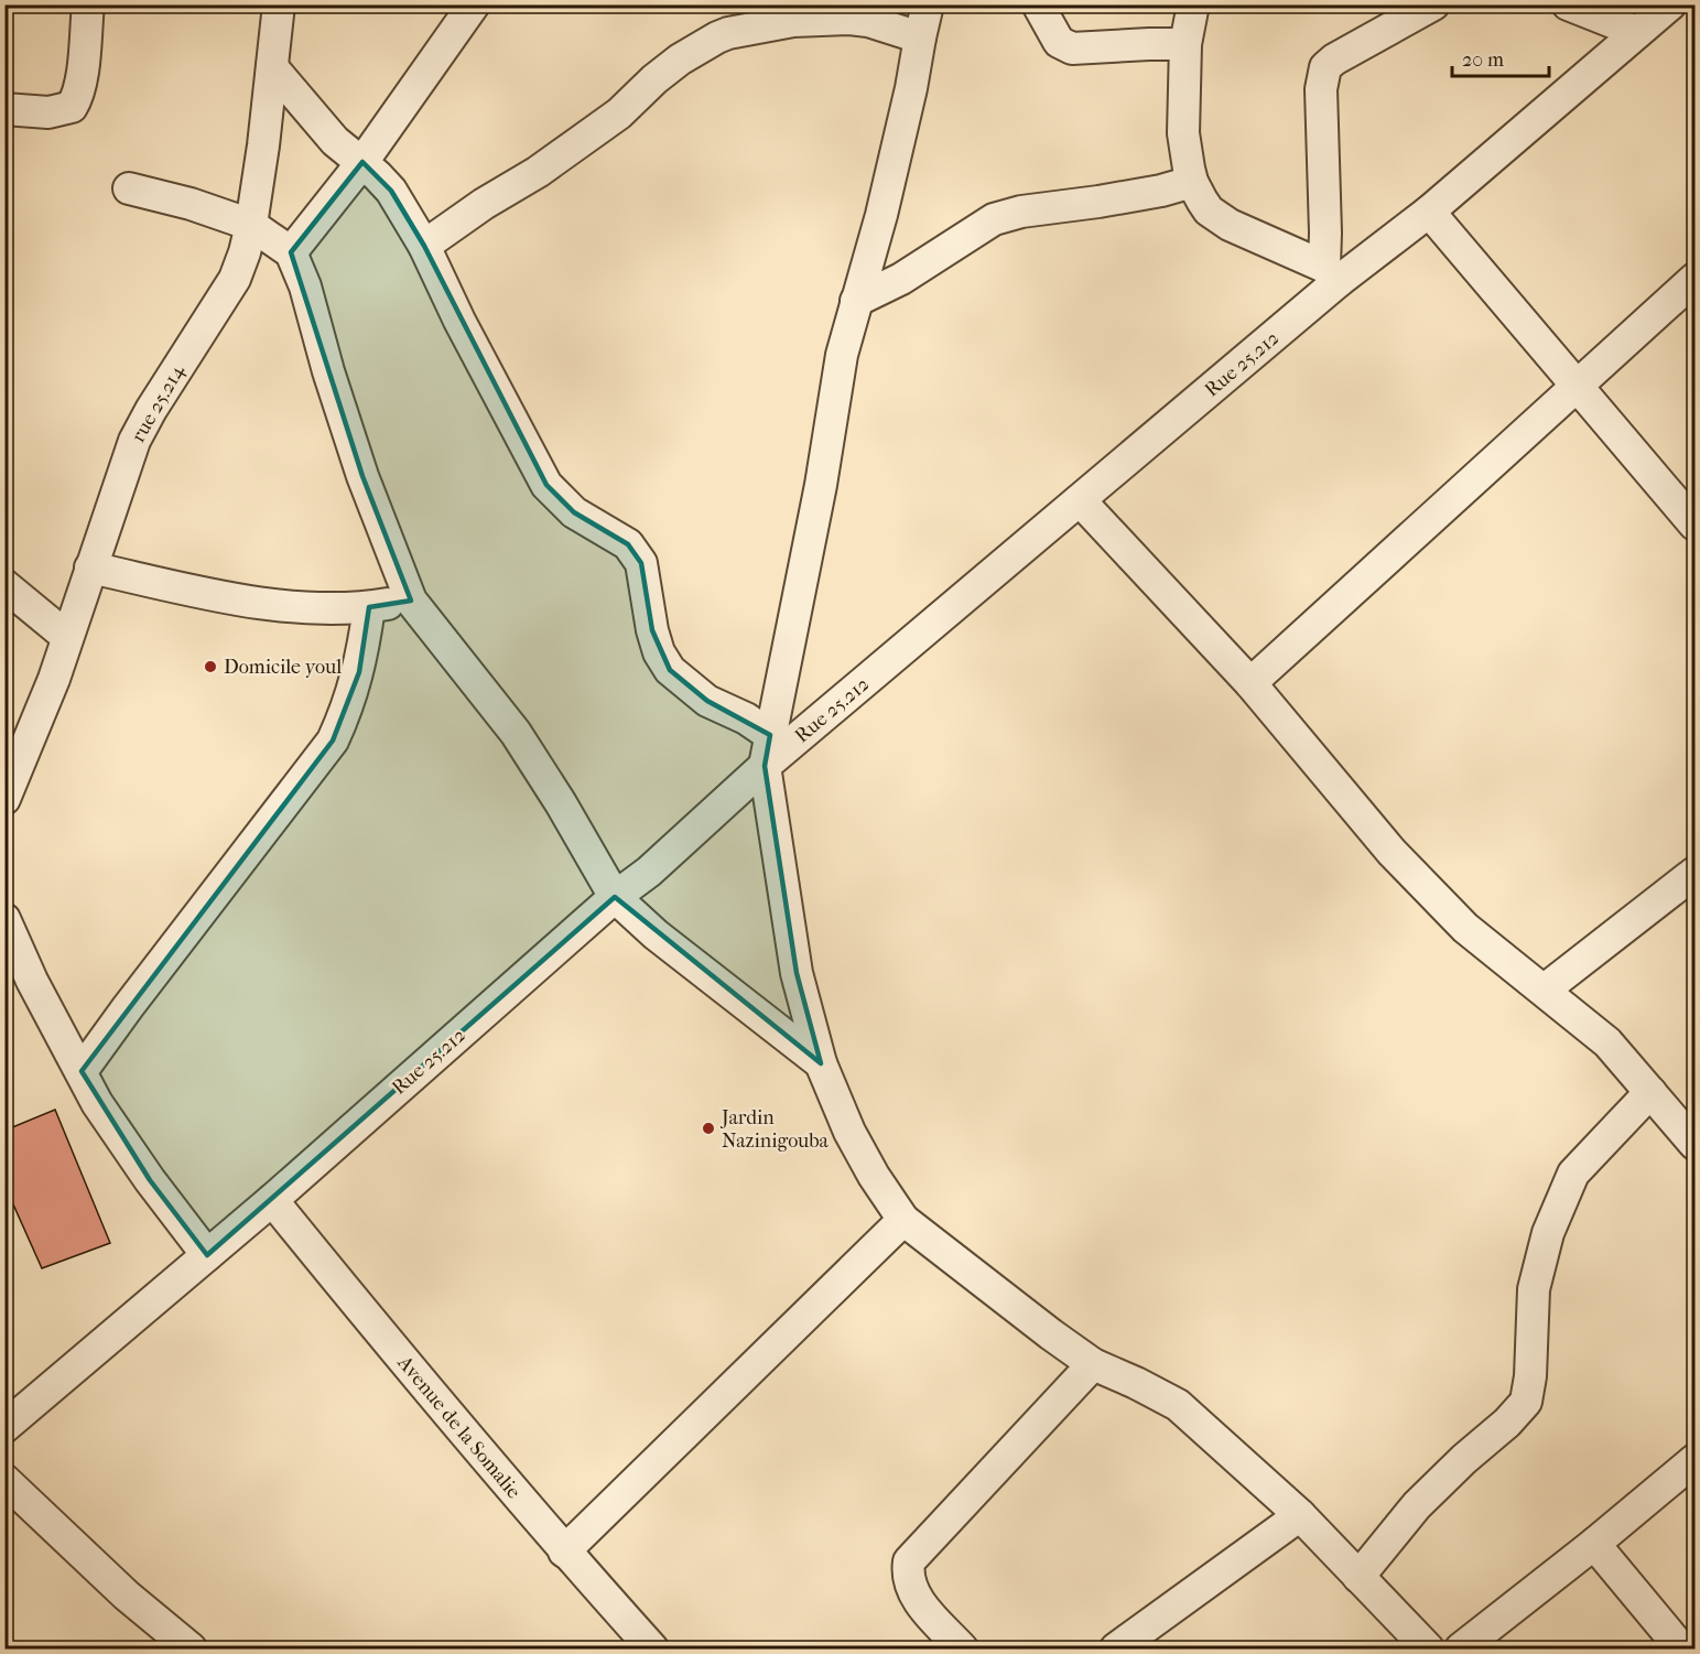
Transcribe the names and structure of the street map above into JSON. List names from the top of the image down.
{
  "streets": {
    "street": ["Rue 25.212", "rue 25.214", "Avenue de la Somalie"]
  },
  "crossings": [
    ["Rue 25.212", "Avenue de la Somalie"]
  ],
  "places": ["Domicile youl", "Jardin Nazinigouba"],
  "scale_bar": "20 m"
}
